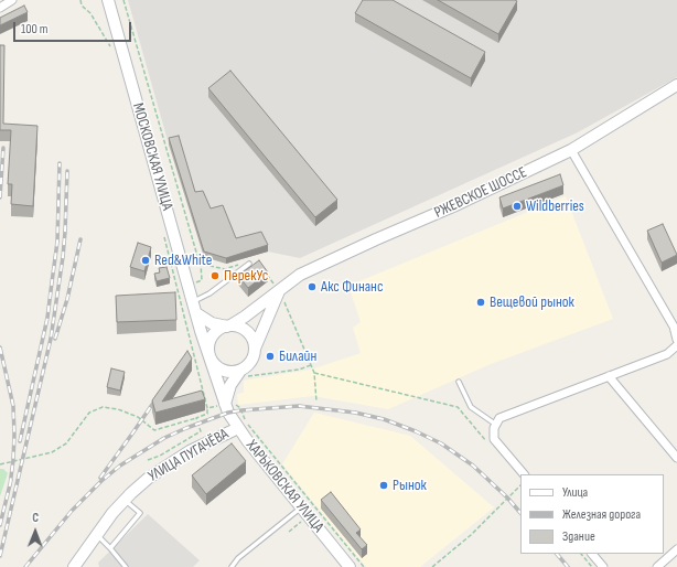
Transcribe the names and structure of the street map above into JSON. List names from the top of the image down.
{
  "streets": {
    "main road": [
      "МОСКОВСКАЯ УЛИЦА",
      "РЖЕВСКОЕ ШОССЕ",
      "УЛИЦА ПУГАЧЁВА",
      "ХАРЬКОВСКАЯ УЛИЦА"
    ]
  },
  "crossings": [
    ["МОСКОВСКАЯ УЛИЦА", "РЖЕВСКОЕ ШОССЕ"],
    ["МОСКОВСКАЯ УЛИЦА", "ХАРЬКОВСКАЯ УЛИЦА"],
    ["РЖЕВСКОЕ ШОССЕ", "ХАРЬКОВСКАЯ УЛИЦА"],
    ["УЛИЦА ПУГАЧЁВА", "ХАРЬКОВСКАЯ УЛИЦА"]
  ],
  "places": [
    "Wildberries",
    "Red&White",
    "ПерекУс",
    "Акс Финанс",
    "Вещевой рынок",
    "Билайн",
    "Рынок"
  ],
  "legend": ["Улица", "Железная дорога", "Здание"],
  "scale_bar": "100 m",
  "north": "top"
}
